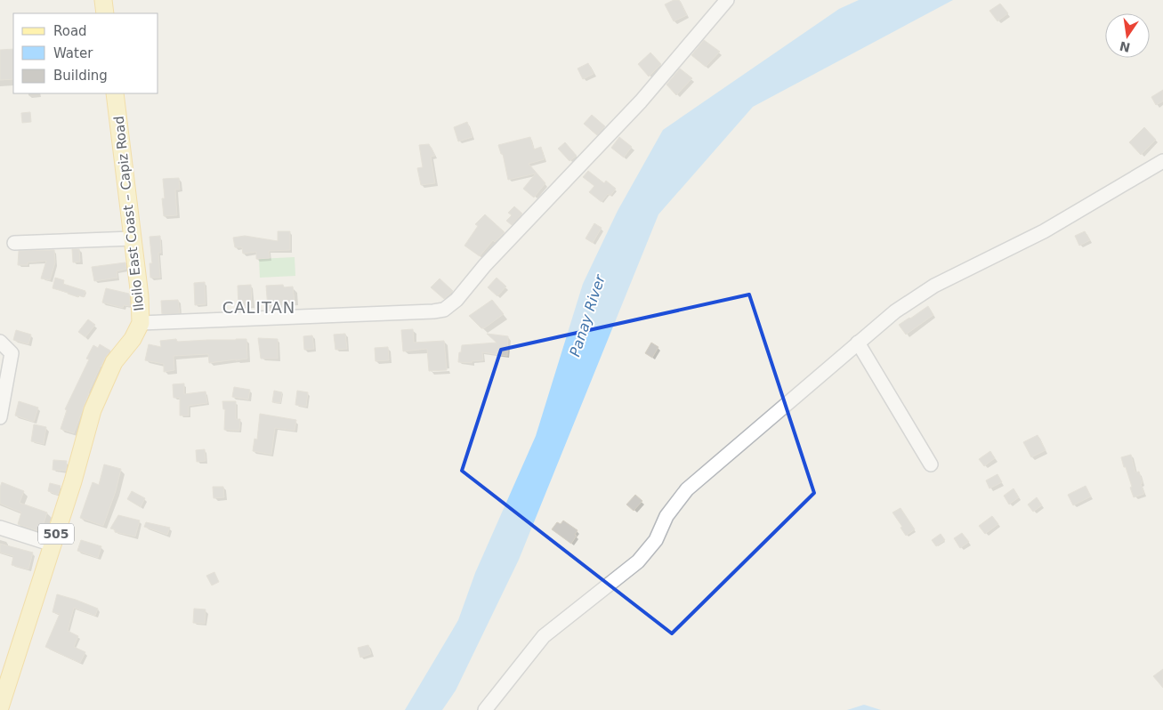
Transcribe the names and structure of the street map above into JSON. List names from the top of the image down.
{
  "streets": {
    "main road": ["Iloilo East Coast – Capiz Road", "505"]
  },
  "districts": ["CALITAN"],
  "water": ["Panay River"],
  "legend": ["Road", "Water", "Building"],
  "north": "bottom"
}
